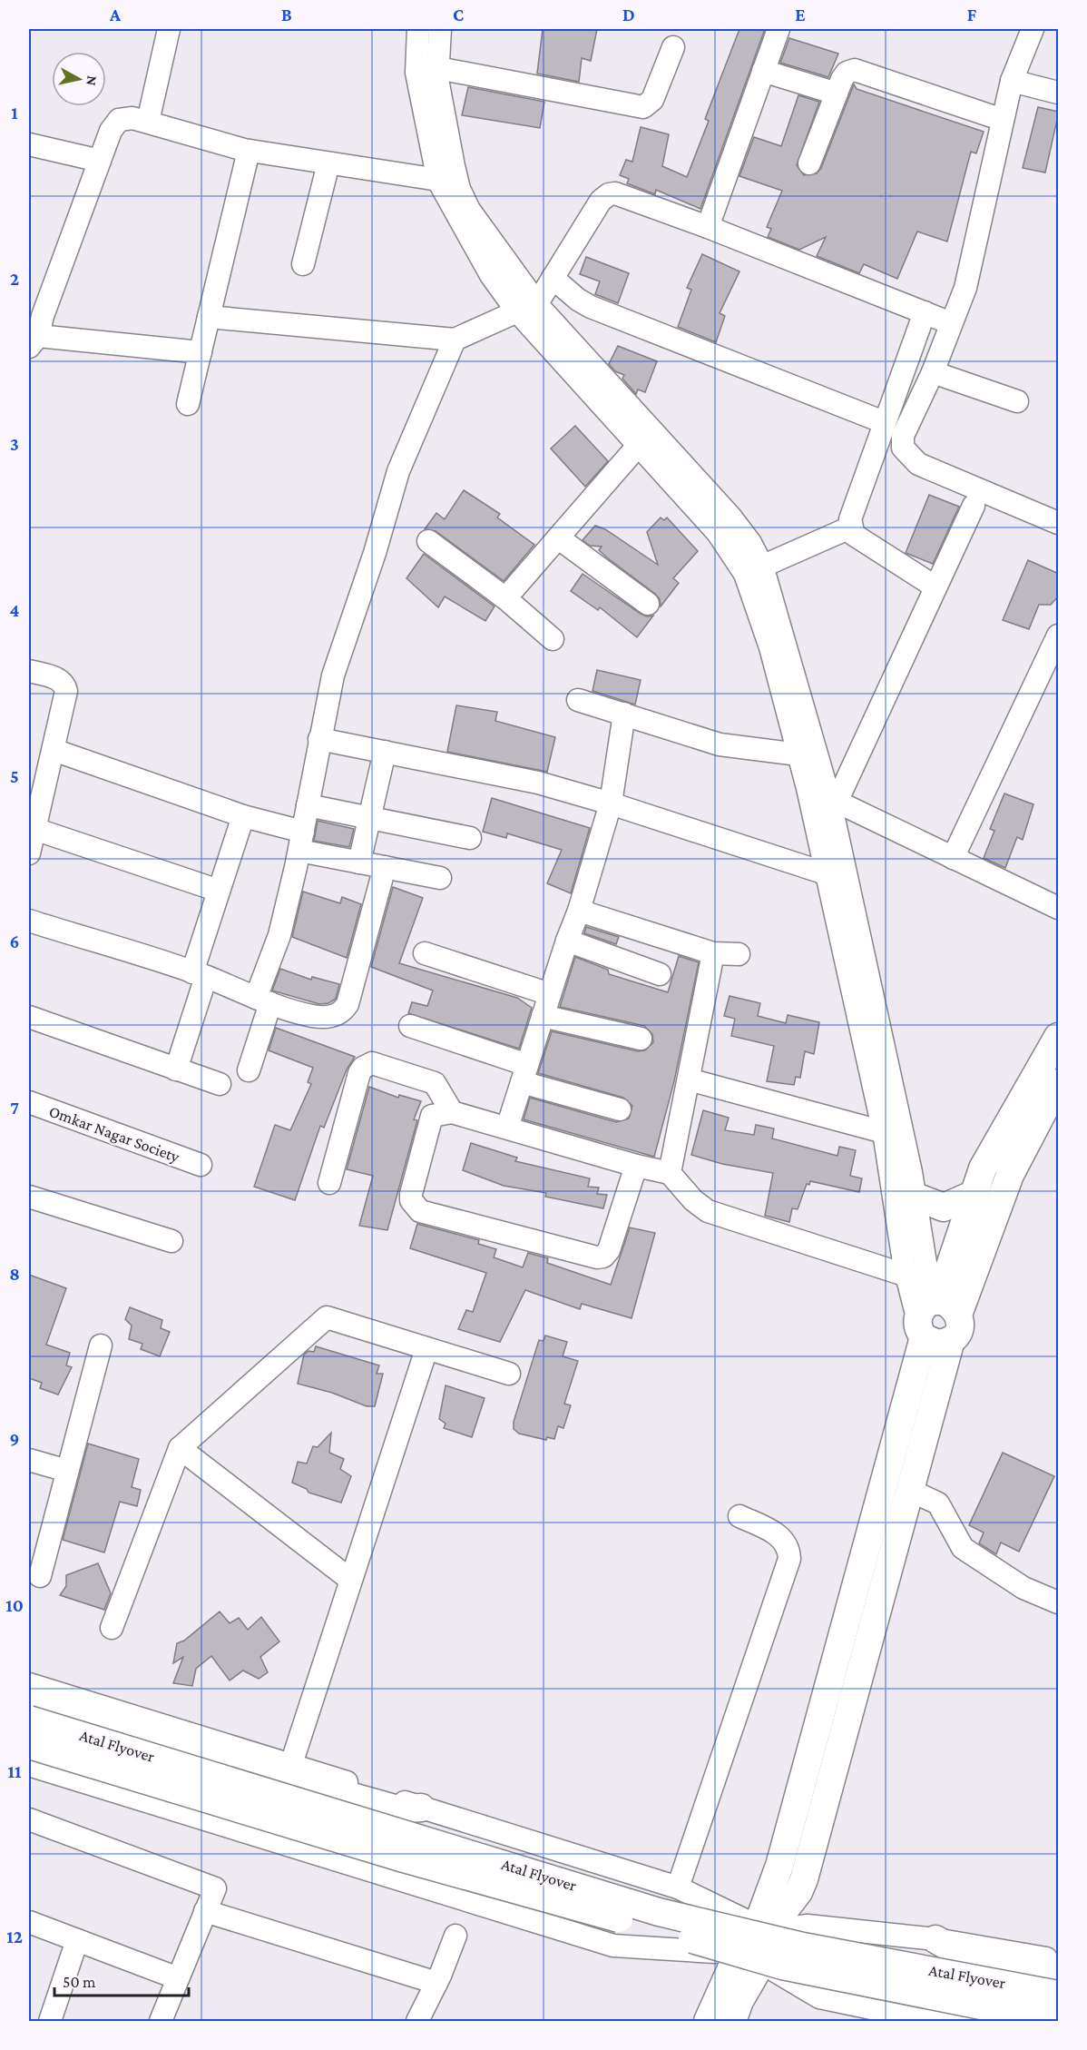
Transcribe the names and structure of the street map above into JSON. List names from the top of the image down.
{
  "streets": {
    "main road": ["Atal Flyover"],
    "street": ["Omkar Nagar Society"]
  },
  "scale_bar": "50 m",
  "north": "right",
  "grid": {
    "columns": [
      "A",
      "B",
      "C",
      "D",
      "E",
      "F"
    ],
    "rows": [
      "1",
      "2",
      "3",
      "4",
      "5",
      "6",
      "7",
      "8",
      "9",
      "10",
      "11",
      "12"
    ]
  }
}
